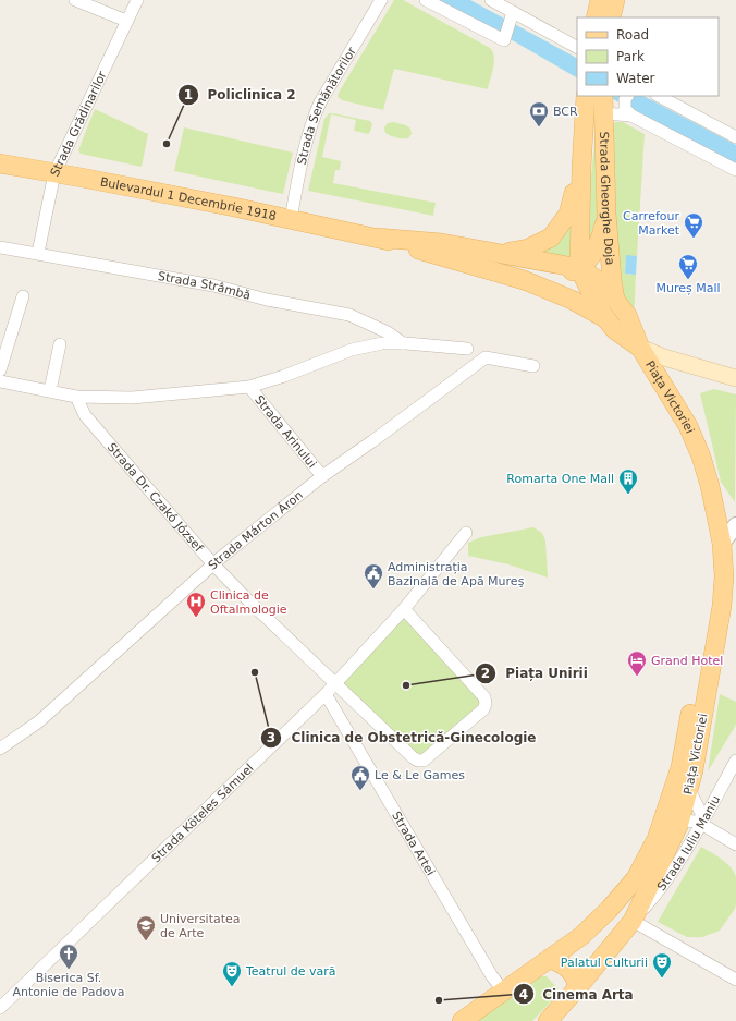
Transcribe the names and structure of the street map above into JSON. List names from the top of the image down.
{
  "streets": {
    "main road": ["Strada Gheorghe Doja", "Bulevardul 1 Decembrie 1918", "Piața Victoriei"],
    "street": [
      "Strada Semănătorilor",
      "Strada Grădinarilor",
      "Strada Strâmbă",
      "Strada Arinului",
      "Strada Dr. Czakó József",
      "Strada Márton Áron",
      "Strada Köteles Sámuel",
      "Strada Iuliu Maniu",
      "Strada Artei"
    ]
  },
  "crossings": [
    ["Strada Semănătorilor", "Bulevardul 1 Decembrie 1918"],
    ["Strada Grădinarilor", "Bulevardul 1 Decembrie 1918"],
    ["Strada Grădinarilor", "Strada Strâmbă"],
    ["Strada Gheorghe Doja", "Bulevardul 1 Decembrie 1918"],
    ["Strada Gheorghe Doja", "Piața Victoriei"],
    ["Bulevardul 1 Decembrie 1918", "Piața Victoriei"],
    ["Strada Strâmbă", "Strada Arinului"],
    ["Strada Strâmbă", "Strada Dr. Czakó József"],
    ["Piața Victoriei", "Strada Iuliu Maniu"],
    ["Piața Victoriei", "Strada Artei"],
    ["Strada Arinului", "Strada Márton Áron"],
    ["Strada Dr. Czakó József", "Strada Márton Áron"],
    ["Strada Dr. Czakó József", "Strada Köteles Sámuel"],
    ["Strada Köteles Sámuel", "Strada Artei"]
  ],
  "places": {
    "bank": ["BCR"],
    "other": [
      "Policlinica 2",
      "Clinica de Obstetrică-Ginecologie",
      "Piața Unirii",
      "Cinema Arta"
    ],
    "supermarket": ["Carrefour Market", "Mureș Mall"],
    "building": ["Romarta One Mall"],
    "public building": ["Administrația Bazinală de Apă Mureş", "Le & Le Games"],
    "hospital": ["Clinica de Oftalmologie"],
    "hotel": ["Grand Hotel"],
    "school or university": ["Universitatea de Arte"],
    "church": ["Biserica Sf. Antonie de Padova"],
    "theatre": ["Palatul Culturii", "Teatrul de vară"]
  },
  "legend": ["Road", "Park", "Water"]
}
